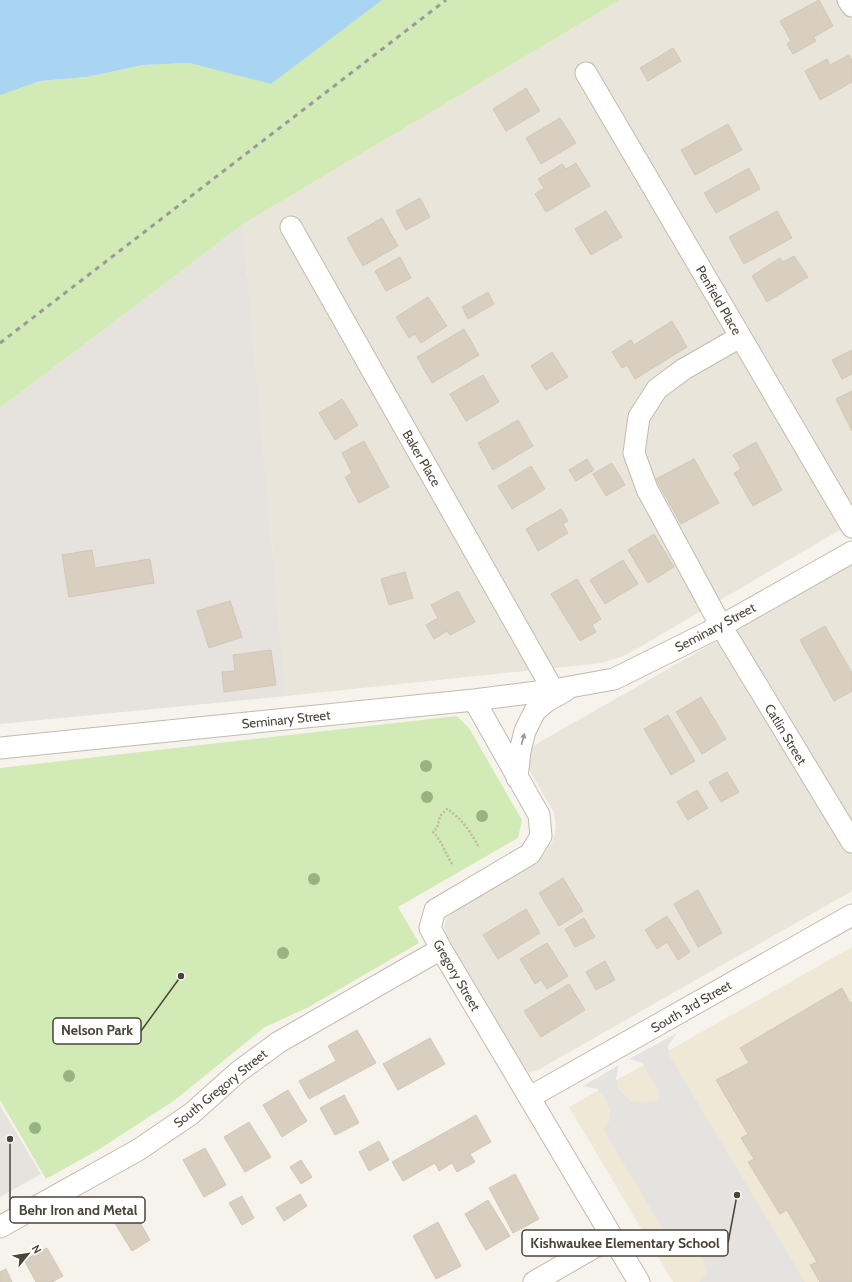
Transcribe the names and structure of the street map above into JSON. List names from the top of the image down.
{
  "streets": {
    "street": [
      "Penfield Place",
      "Baker Place",
      "Seminary Street",
      "Catlin Street",
      "Gregory Street",
      "South 3rd Street",
      "South Gregory Street"
    ]
  },
  "crossings": [
    ["Penfield Place", "Catlin Street"],
    ["Baker Place", "Seminary Street"],
    ["Seminary Street", "Catlin Street"],
    ["Seminary Street", "Gregory Street"],
    ["Gregory Street", "South 3rd Street"],
    ["Gregory Street", "South Gregory Street"]
  ],
  "places": ["Nelson Park", "Behr Iron and Metal", "Kishwaukee Elementary School"],
  "north": "top right"
}
